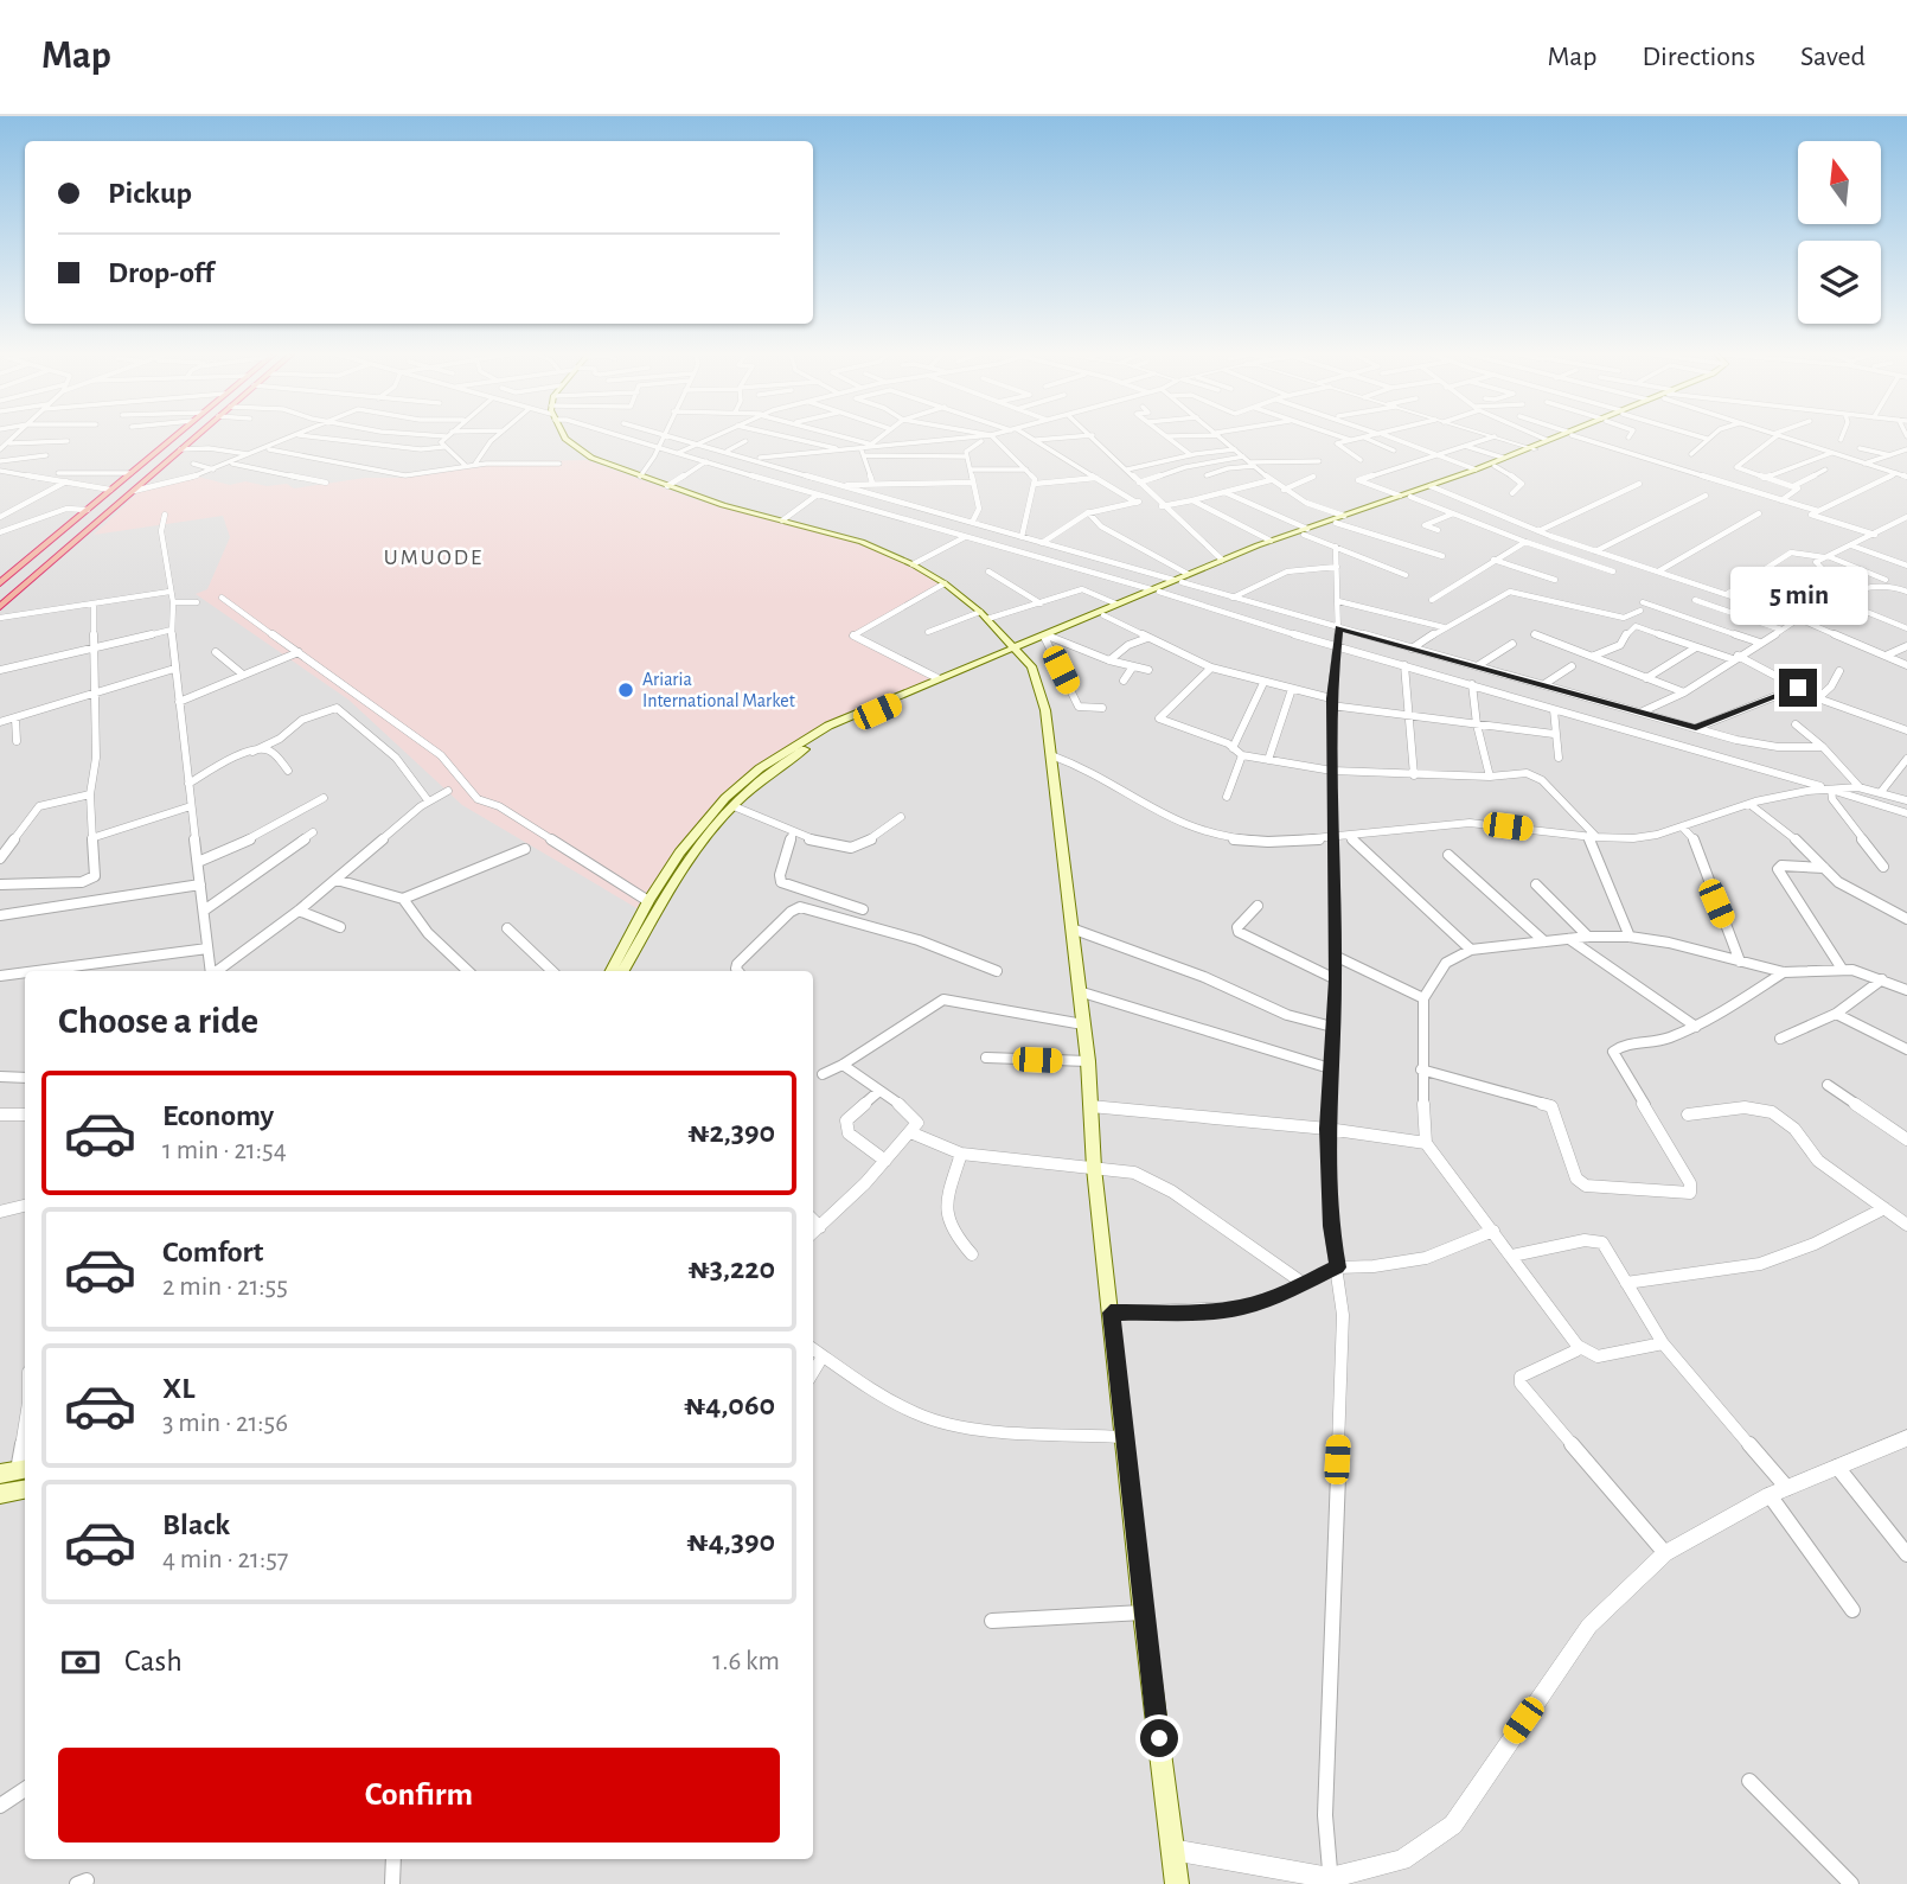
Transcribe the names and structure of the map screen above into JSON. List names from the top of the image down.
{
  "districts": ["UMUODE"],
  "places": ["Ariaria International Market"],
  "north": "top",
  "page": {
    "header": "Map",
    "nav": ["Map", "Directions", "Saved"],
    "banner": ["Pickup", "Drop-off"],
    "bubble": "5 min",
    "heading": "Choose a ride",
    "list": [
      {
        "name": "Economy",
        "note": "1 min · 21:54",
        "value": "₦2,390"
      },
      {
        "name": "Comfort",
        "note": "2 min · 21:55",
        "value": "₦3,220"
      },
      {
        "name": "XL",
        "note": "3 min · 21:56",
        "value": "₦4,060"
      },
      {
        "name": "Black",
        "note": "4 min · 21:57",
        "value": "₦4,390"
      }
    ],
    "pay": ["Cash", "1.6 km"],
    "buttons": "Confirm"
  }
}
